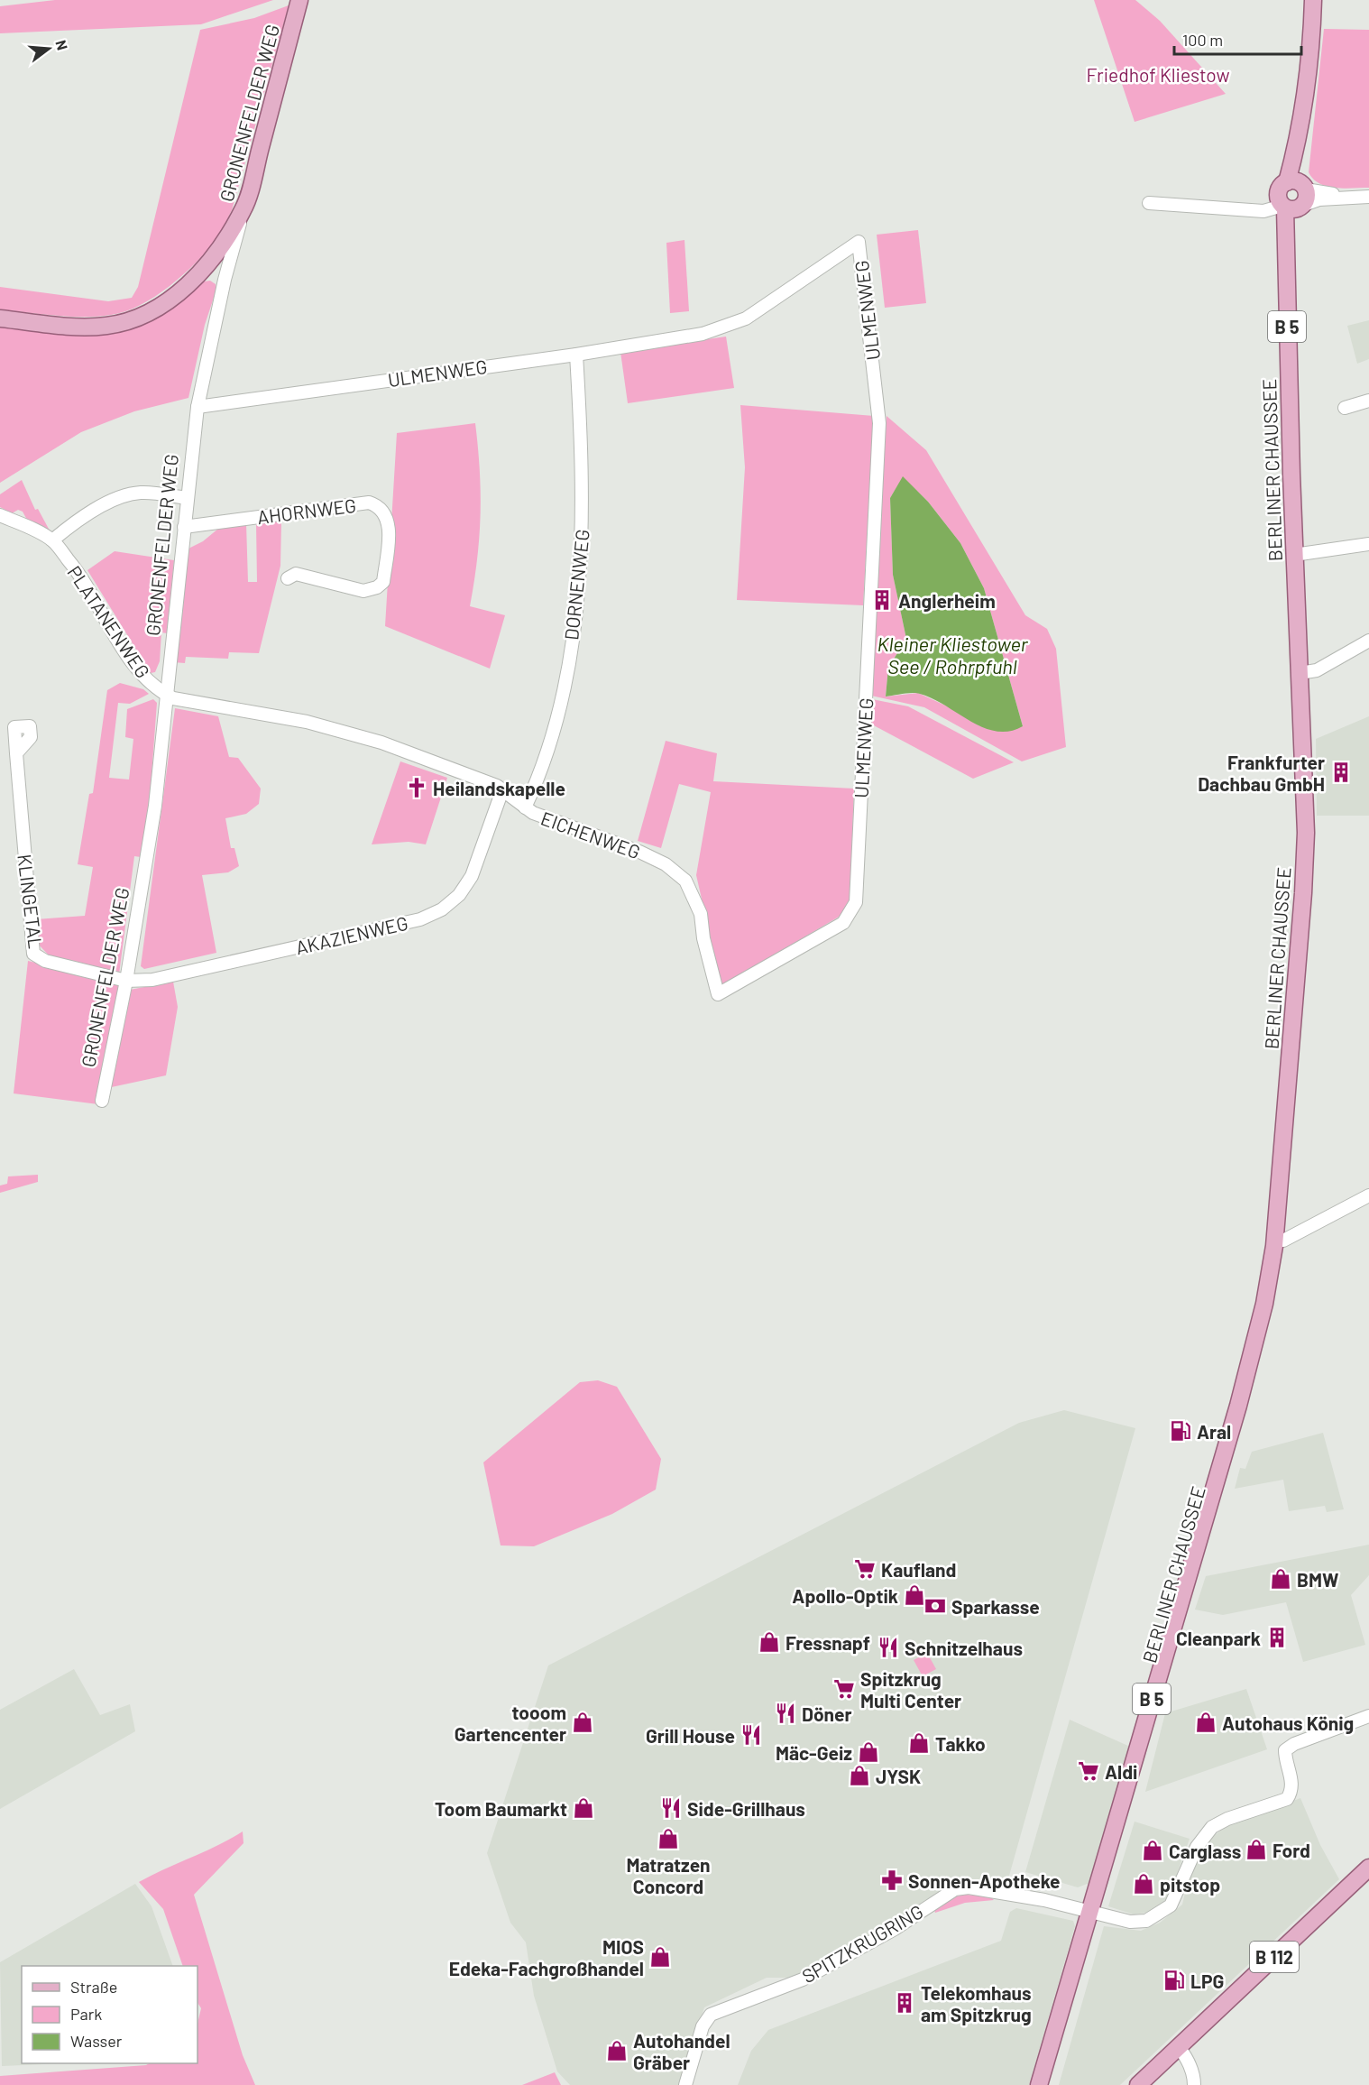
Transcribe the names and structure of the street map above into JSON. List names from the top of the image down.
{
  "streets": {
    "main road": [
      "GRONENFELDER WEG",
      "B 5",
      "BERLINER CHAUSSEE",
      "B 112"
    ],
    "street": [
      "ULMENWEG",
      "AHORNWEG",
      "DORNENWEG",
      "PLATANENWEG",
      "EICHENWEG",
      "KLINGETAL",
      "AKAZIENWEG",
      "SPITZKRUGRING"
    ]
  },
  "crossings": [
    ["GRONENFELDER WEG", "ULMENWEG"],
    ["GRONENFELDER WEG", "AHORNWEG"],
    ["GRONENFELDER WEG", "PLATANENWEG"],
    ["GRONENFELDER WEG", "EICHENWEG"],
    ["GRONENFELDER WEG", "KLINGETAL"],
    ["GRONENFELDER WEG", "AKAZIENWEG"],
    ["ULMENWEG", "DORNENWEG"],
    ["ULMENWEG", "EICHENWEG"],
    ["BERLINER CHAUSSEE", "SPITZKRUGRING"],
    ["DORNENWEG", "EICHENWEG"],
    ["PLATANENWEG", "EICHENWEG"],
    ["EICHENWEG", "AKAZIENWEG"],
    ["KLINGETAL", "AKAZIENWEG"]
  ],
  "water": ["Kleiner Kliestower See / Rohrpfuhl"],
  "parks": ["Friedhof Kliestow"],
  "places": {
    "building": [
      "Anglerheim",
      "Frankfurter Dachbau GmbH",
      "Cleanpark",
      "Telekomhaus am Spitzkrug"
    ],
    "church": ["Heilandskapelle"],
    "fuel station": ["Aral", "LPG"],
    "supermarket": ["Kaufland", "Spitzkrug Multi Center", "Aldi"],
    "shop": [
      "BMW",
      "Apollo-Optik",
      "Fressnapf",
      "tooom Gartencenter",
      "Autohaus König",
      "Takko",
      "Mäc-Geiz",
      "JYSK",
      "Toom Baumarkt",
      "Matratzen Concord",
      "Ford",
      "Carglass",
      "pitstop",
      "MIOS Edeka-Fachgroßhandel",
      "Autohandel Gräber"
    ],
    "bank": ["Sparkasse"],
    "restaurant": [
      "Schnitzelhaus",
      "Döner",
      "Grill House",
      "Side-Grillhaus"
    ],
    "pharmacy": ["Sonnen-Apotheke"]
  },
  "legend": ["Straße", "Park", "Wasser"],
  "scale_bar": "100 m",
  "north": "right"
}
